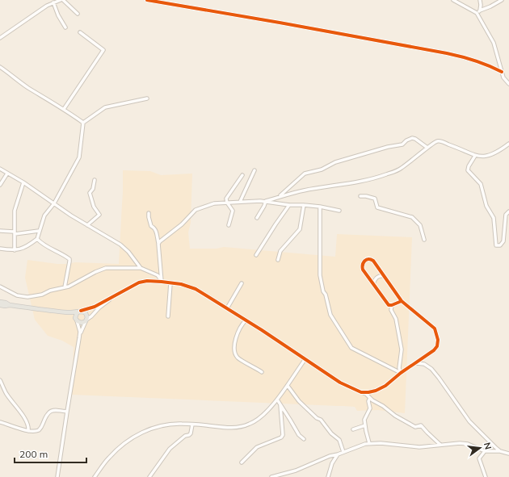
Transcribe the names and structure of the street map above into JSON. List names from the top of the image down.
{
  "scale_bar": "200 m",
  "north": "right"
}
